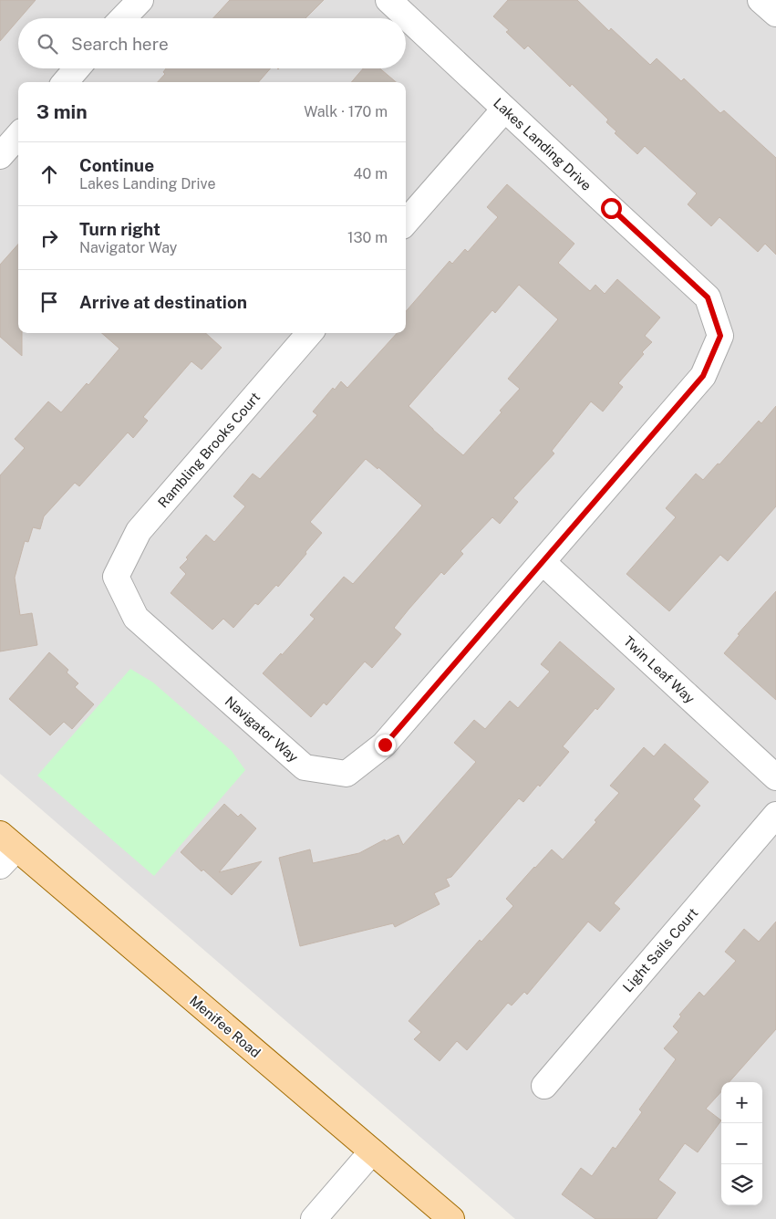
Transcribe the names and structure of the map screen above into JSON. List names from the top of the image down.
{
  "streets": {
    "main road": ["Menifee Road"],
    "street": [
      "Lakes Landing Drive",
      "Rambling Brooks Court",
      "Twin Leaf Way",
      "Navigator Way",
      "Light Sails Court"
    ]
  },
  "crossings": [
    ["Lakes Landing Drive", "Navigator Way"],
    ["Rambling Brooks Court", "Navigator Way"],
    ["Twin Leaf Way", "Navigator Way"]
  ],
  "page": {
    "search": "Search here",
    "heading": ["3 min", "Walk · 170 m"],
    "list": [
      ["Continue", "Lakes Landing Drive", "40 m"],
      ["Turn right", "Navigator Way", "130 m"],
      "Arrive at destination"
    ],
    "map_buttons": ["+", "−"]
  }
}
